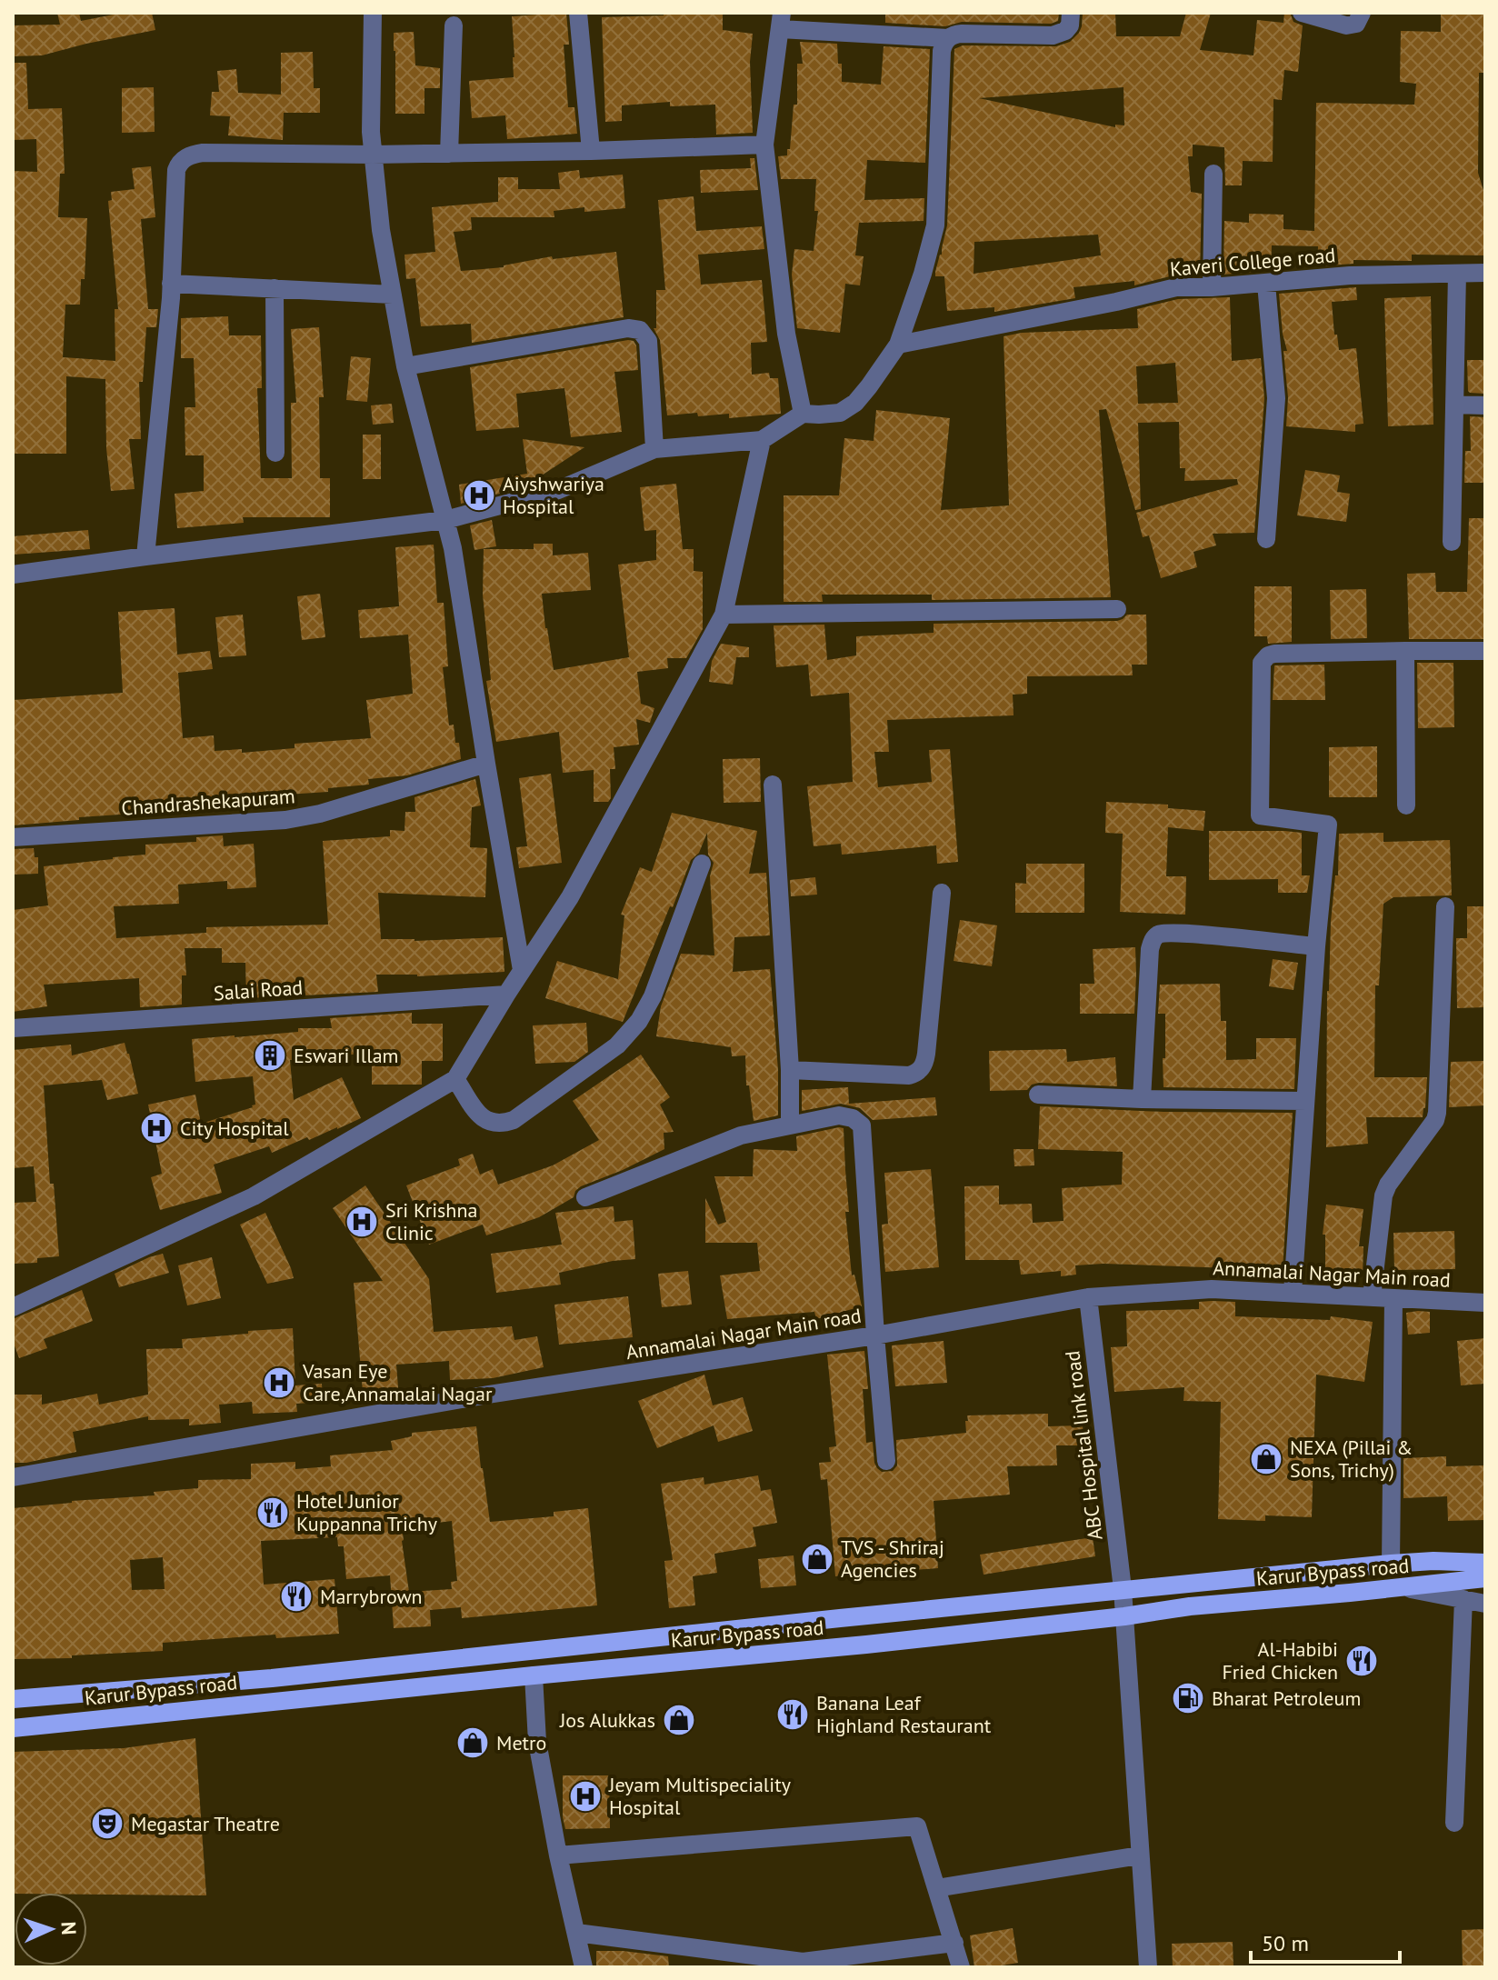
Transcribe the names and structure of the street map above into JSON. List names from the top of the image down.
{
  "streets": {
    "main road": ["Karur Bypass road"],
    "street": [
      "Kaveri College road",
      "Chandrashekapuram",
      "Salai Road",
      "Annamalai Nagar Main road",
      "ABC Hospital link road"
    ]
  },
  "crossings": [
    ["Annamalai Nagar Main road", "ABC Hospital link road"],
    ["ABC Hospital link road", "Karur Bypass road"]
  ],
  "places": {
    "hospital": [
      "Aiyshwariya Hospital",
      "City Hospital",
      "Sri Krishna Clinic",
      "Vasan Eye Care,Annamalai Nagar",
      "Jeyam Multispeciality Hospital"
    ],
    "building": ["Eswari Illam"],
    "shop": [
      "NEXA (Pillai & Sons, Trichy)",
      "TVS - Shriraj Agencies",
      "Jos Alukkas",
      "Metro"
    ],
    "restaurant": [
      "Hotel Junior Kuppanna Trichy",
      "Marrybrown",
      "Al-Habibi Fried Chicken",
      "Banana Leaf Highland Restaurant"
    ],
    "fuel station": ["Bharat Petroleum"],
    "theatre": ["Megastar Theatre"]
  },
  "scale_bar": "50 m",
  "north": "right"
}
